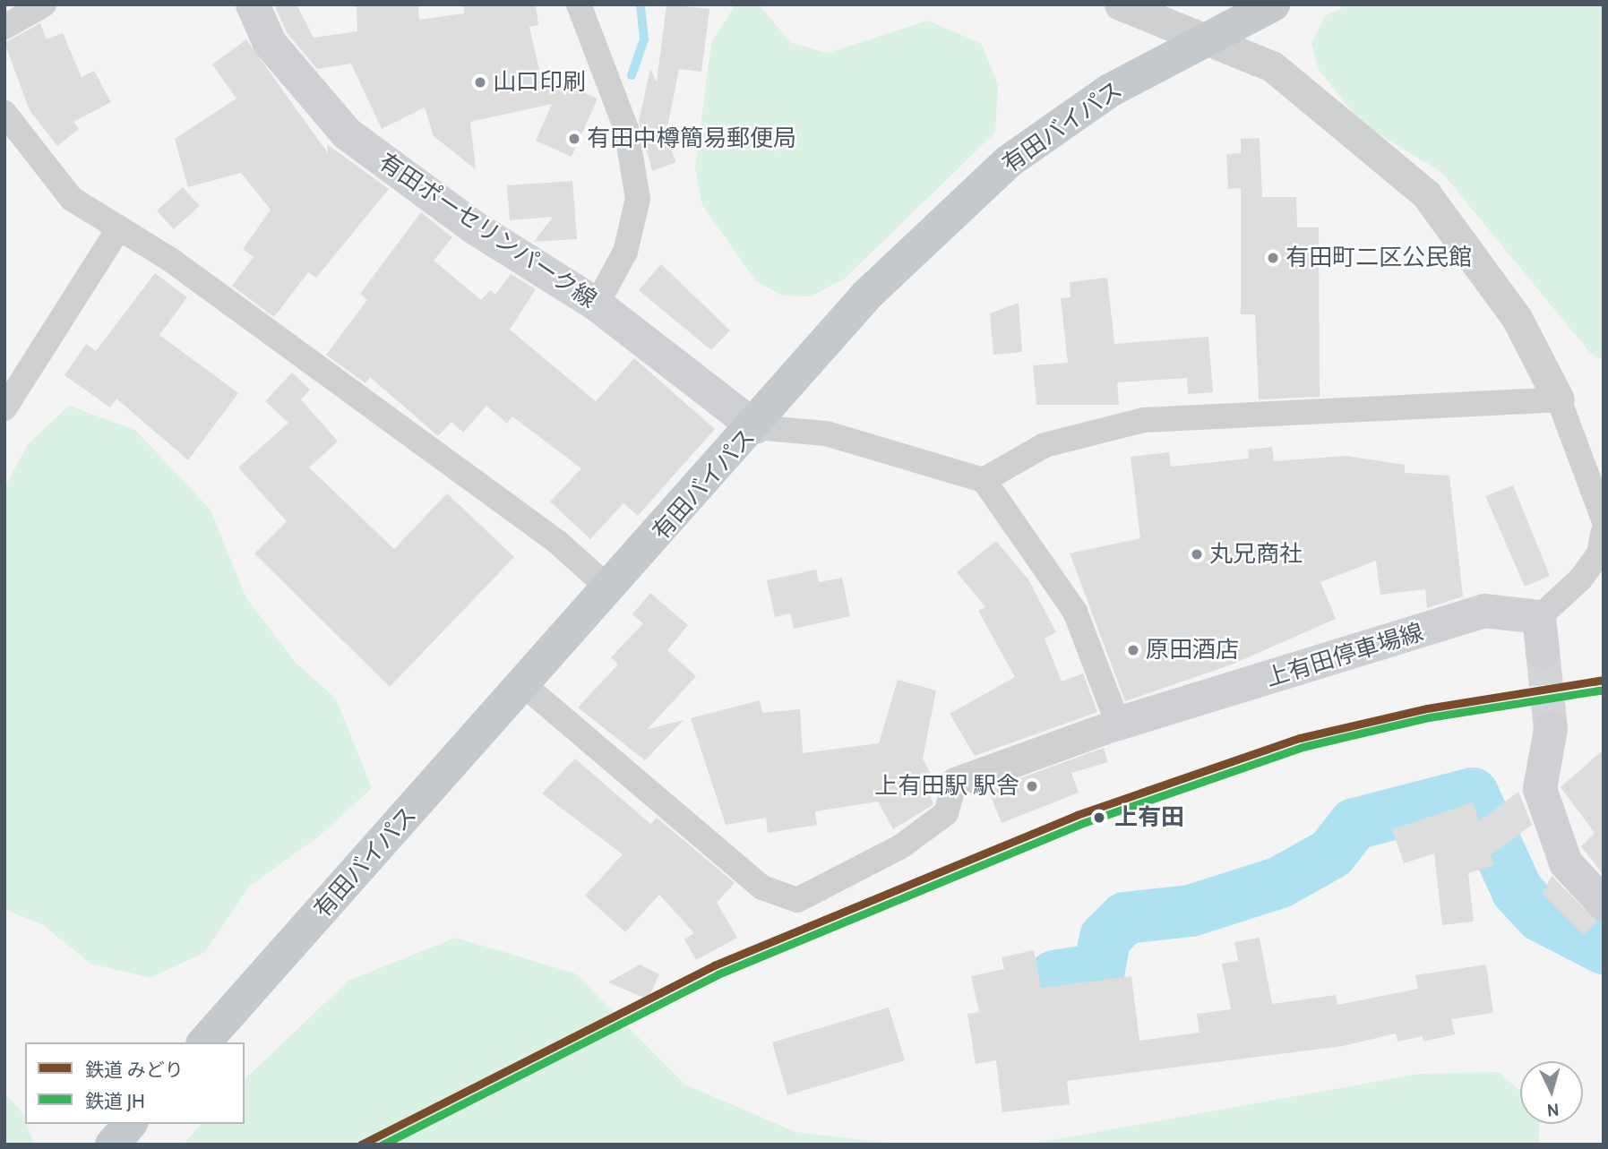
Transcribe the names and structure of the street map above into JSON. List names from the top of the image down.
{
  "streets": {
    "highway": ["有田バイパス"],
    "main road": ["有田ポーセリンパーク線", "上有田停車場線"]
  },
  "crossings": [
    ["有田バイパス", "有田ポーセリンパーク線"]
  ],
  "places": [
    "山口印刷",
    "有田中樽簡易郵便局",
    "有田町二区公民館",
    "丸兄商社",
    "原田酒店",
    "上有田駅 駅舎",
    "上有田"
  ],
  "lines": ["rail line みどり", "rail line JH"],
  "legend": ["鉄道 みどり", "鉄道 JH"],
  "north": "bottom"
}
